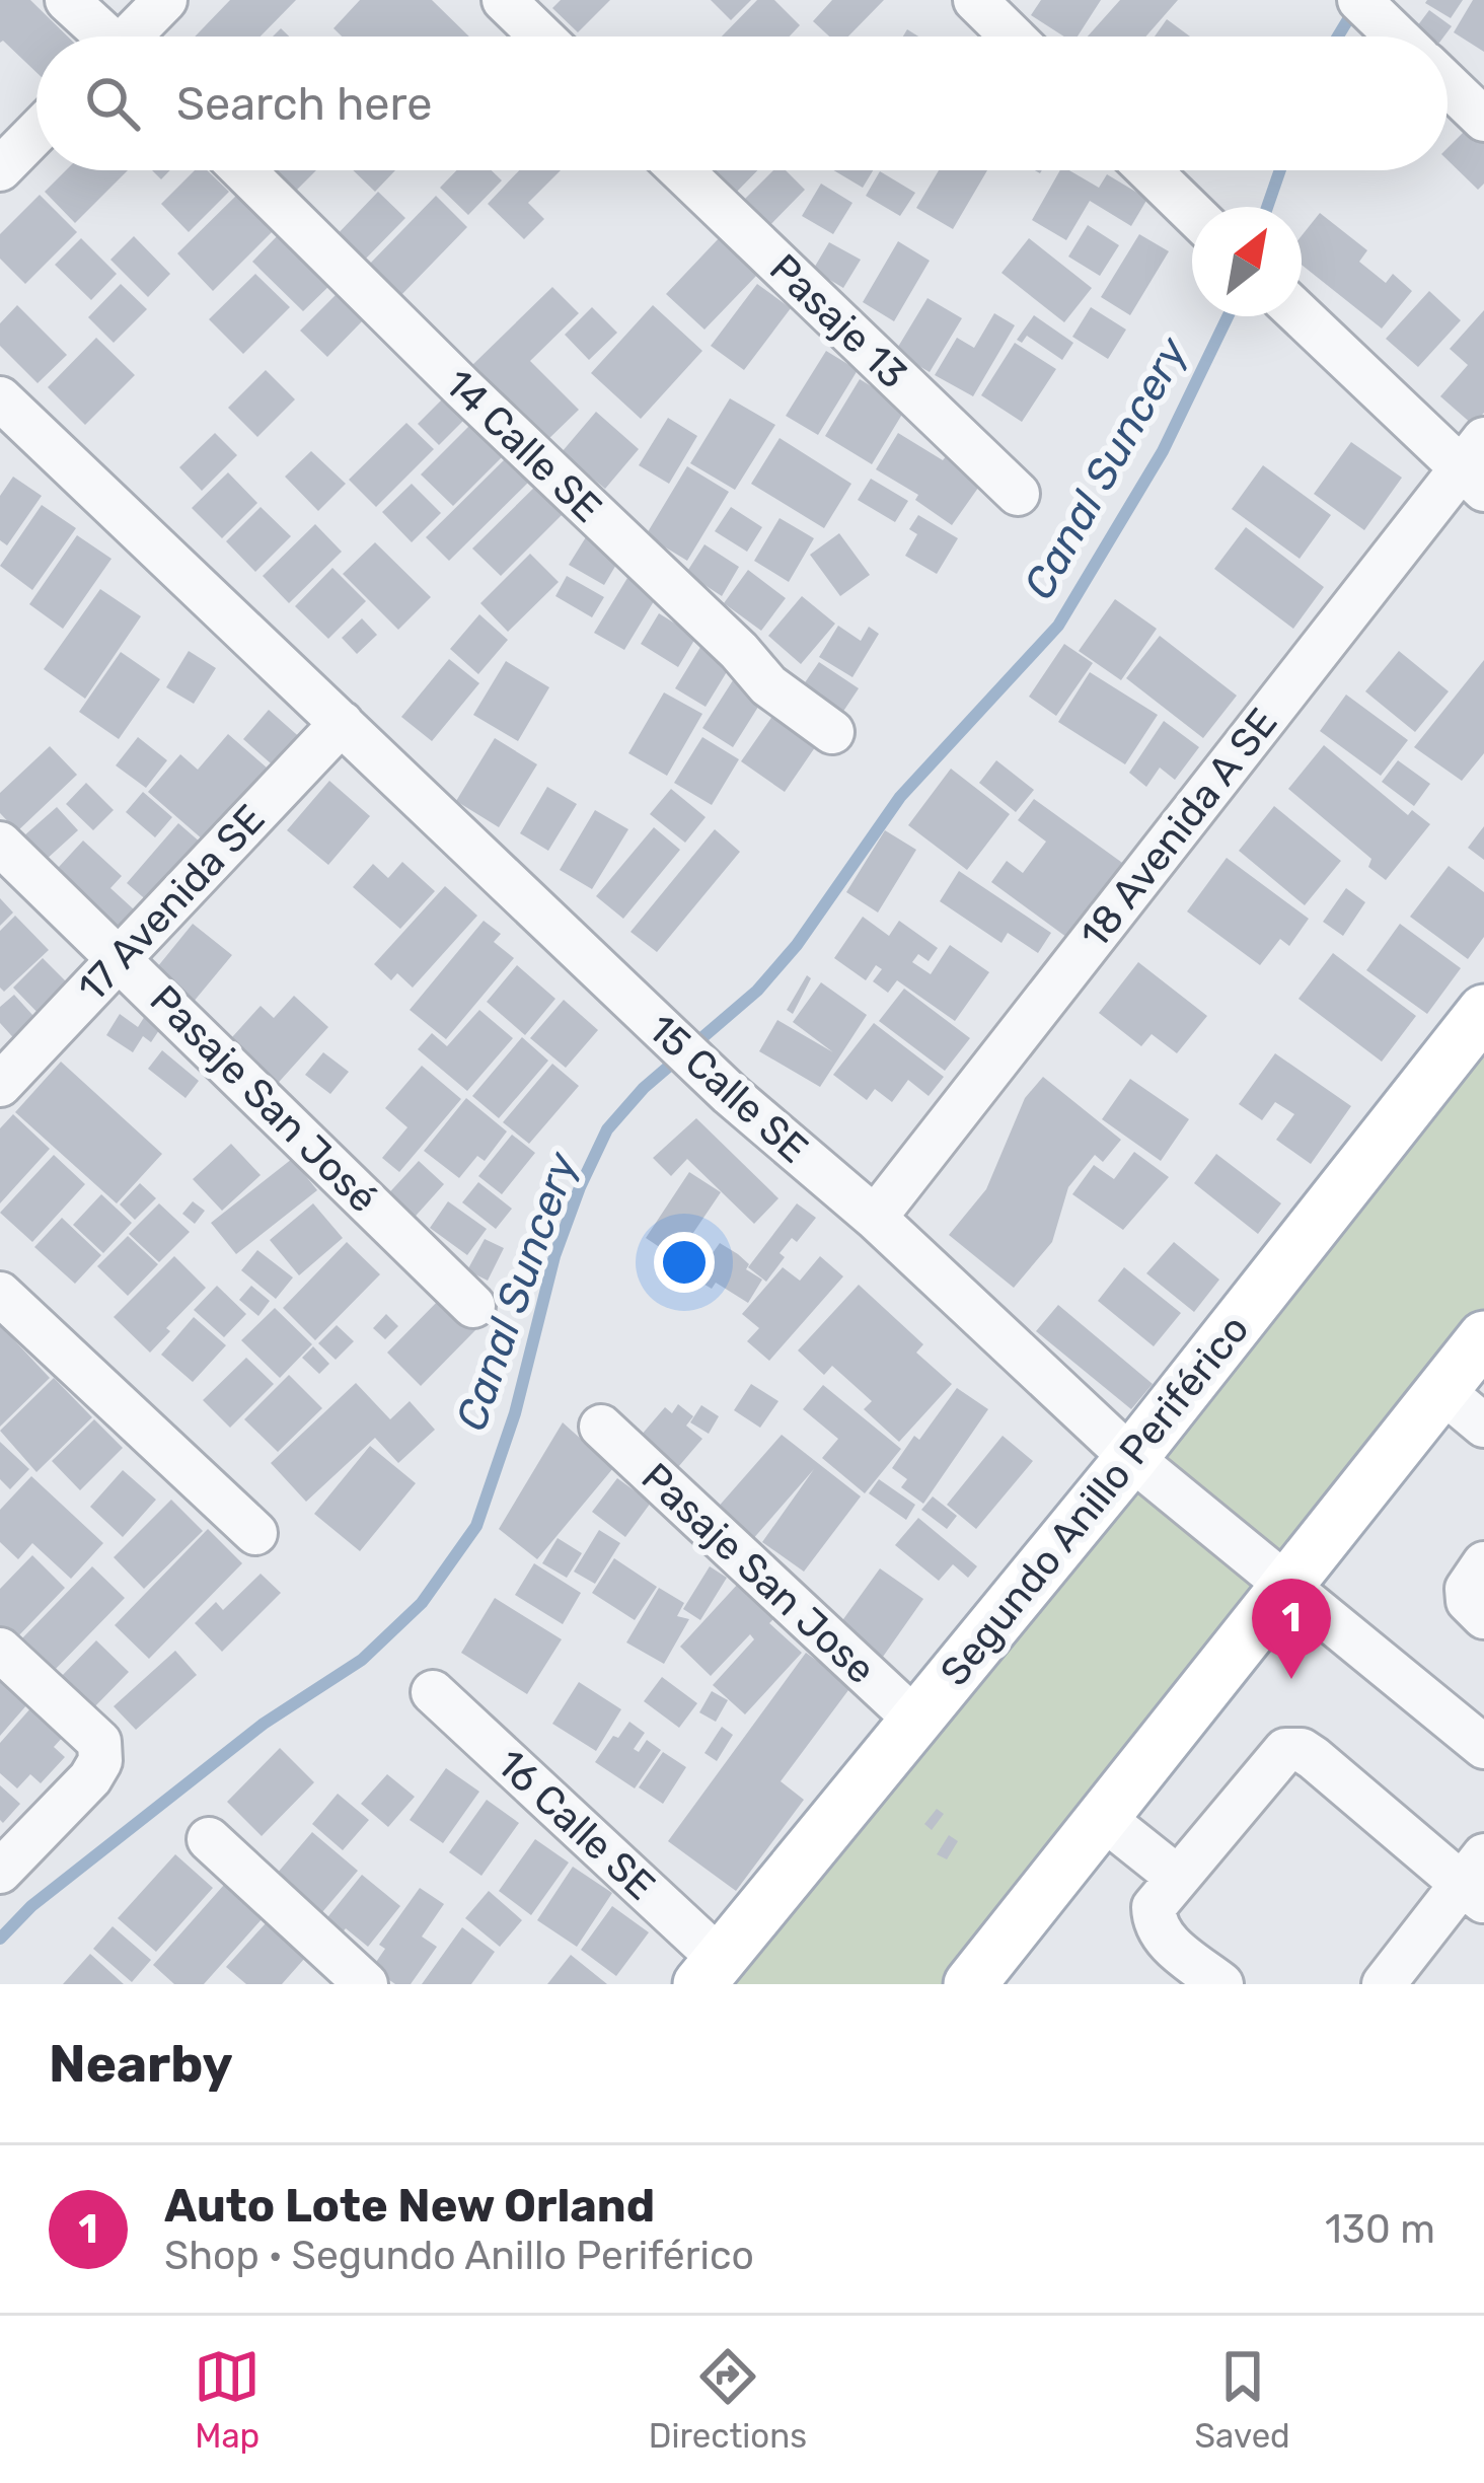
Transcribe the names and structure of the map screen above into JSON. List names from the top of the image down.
{
  "streets": {
    "main road": ["Segundo Anillo Periférico"],
    "street": [
      "Pasaje 13",
      "14 Calle SE",
      "18 Avenida A SE",
      "17 Avenida SE",
      "15 Calle SE",
      "Pasaje San José",
      "Pasaje San Jose",
      "16 Calle SE"
    ]
  },
  "crossings": [
    ["18 Avenida A SE", "15 Calle SE"],
    ["17 Avenida SE", "15 Calle SE"],
    ["17 Avenida SE", "Pasaje San José"],
    ["15 Calle SE", "Segundo Anillo Periférico"],
    ["Segundo Anillo Periférico", "Pasaje San Jose"],
    ["Segundo Anillo Periférico", "16 Calle SE"]
  ],
  "water": ["Canal Suncery"],
  "north": "top right",
  "page": {
    "search": "Search here",
    "pins": "1",
    "heading": "Nearby",
    "list": [
      {
        "mark": "1",
        "name": "Auto Lote New Orland",
        "note": "Shop · Segundo Anillo Periférico",
        "value": "130 m"
      }
    ],
    "nav": ["Map", "Directions", "Saved"]
  }
}
